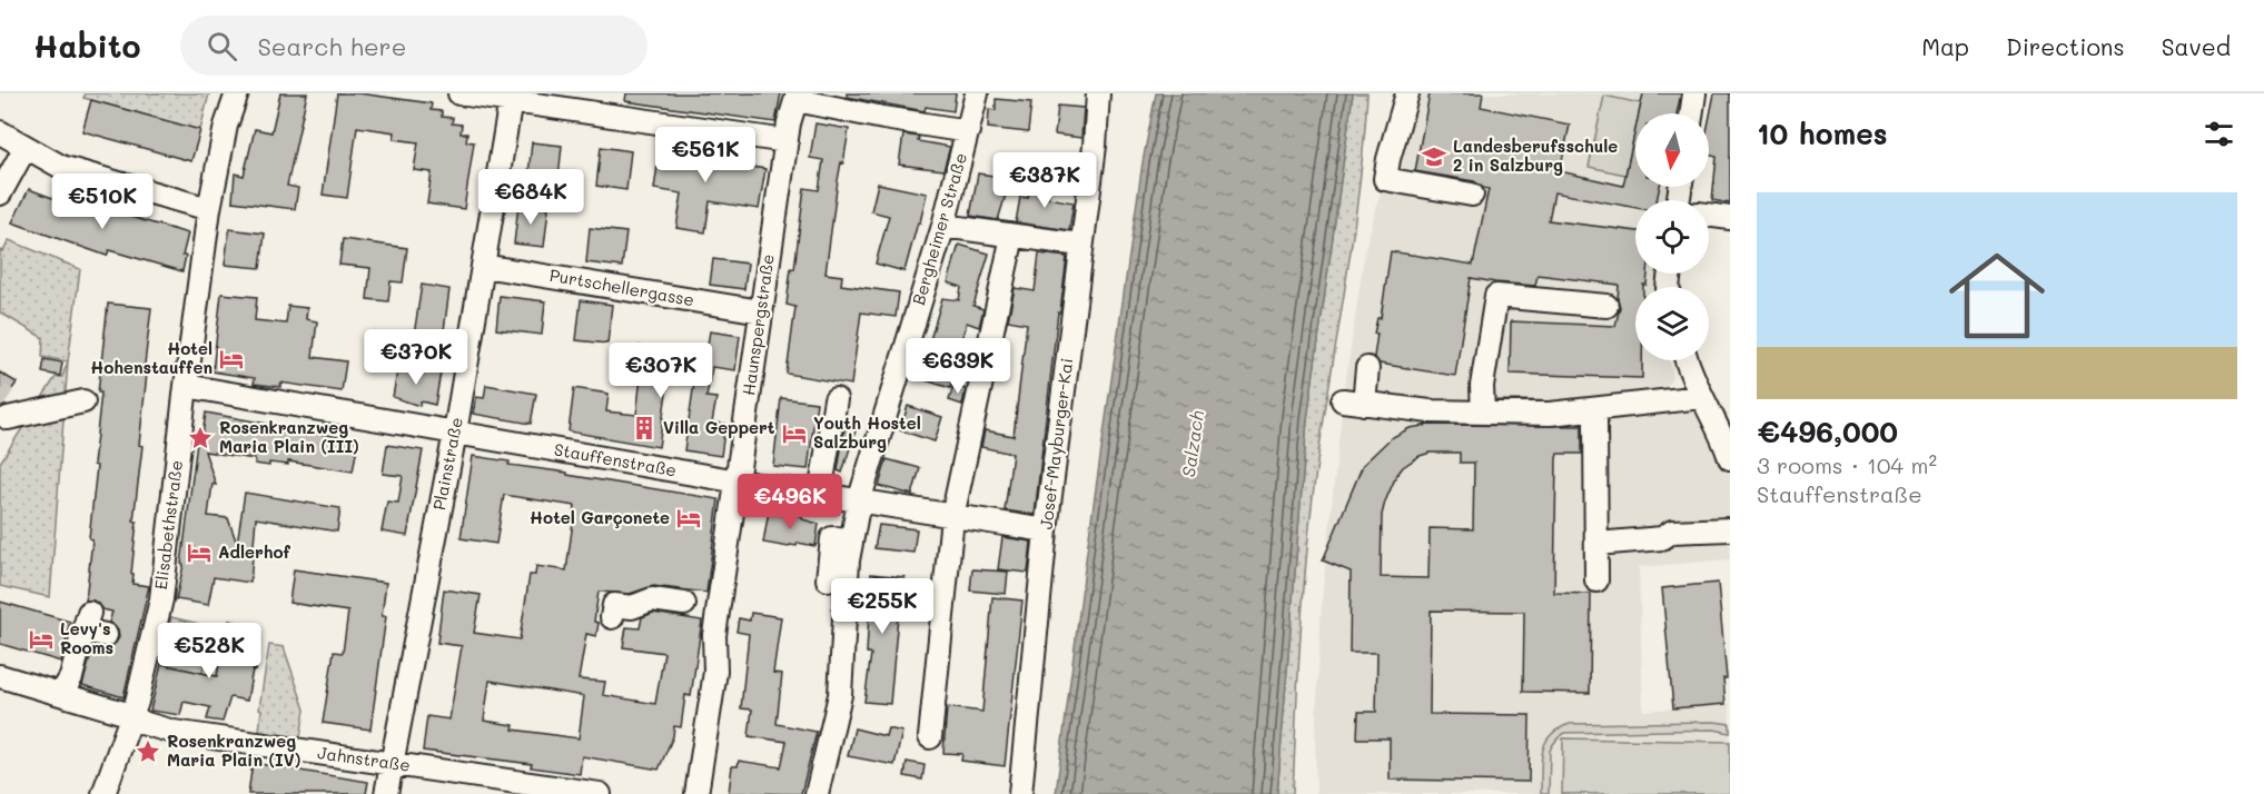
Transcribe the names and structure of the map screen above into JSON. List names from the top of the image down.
{
  "streets": {
    "street": [
      "Bergheimer Straße",
      "Purtschellergasse",
      "Haunspergstraße",
      "Josef-Mayburger-Kai",
      "Stauffenstraße",
      "Plainstraße",
      "Elisabethstraße",
      "Jahnstraße"
    ]
  },
  "crossings": [
    ["Bergheimer Straße", "Stauffenstraße"],
    ["Purtschellergasse", "Haunspergstraße"],
    ["Purtschellergasse", "Plainstraße"],
    ["Haunspergstraße", "Stauffenstraße"],
    ["Josef-Mayburger-Kai", "Stauffenstraße"],
    ["Stauffenstraße", "Plainstraße"],
    ["Stauffenstraße", "Elisabethstraße"],
    ["Plainstraße", "Jahnstraße"],
    ["Elisabethstraße", "Jahnstraße"]
  ],
  "water": ["Salzach"],
  "places": {
    "school or university": ["Landesberufsschule 2 in Salzburg"],
    "hotel": [
      "Hotel Hohenstauffen",
      "Youth Hostel Salzburg",
      "Hotel Garçonete",
      "Adlerhof",
      "Levy's Rooms"
    ],
    "building": ["Villa Geppert"],
    "place": ["Rosenkranzweg Maria Plain (III)", "Rosenkranzweg Maria Plain (IV)"]
  },
  "north": "bottom",
  "page": {
    "header": "Habito",
    "search": "Search here",
    "nav": ["Map", "Directions", "Saved"],
    "heading": "10 homes",
    "price": [
      "€561K",
      "€387K",
      "€684K",
      "€510K",
      "€370K",
      "€639K",
      "€307K",
      "€496K",
      "€255K",
      "€528K"
    ],
    "list": [
      {
        "name": "€496,000",
        "note": "3 rooms · 104 m² · Stauffenstraße"
      }
    ]
  }
}
